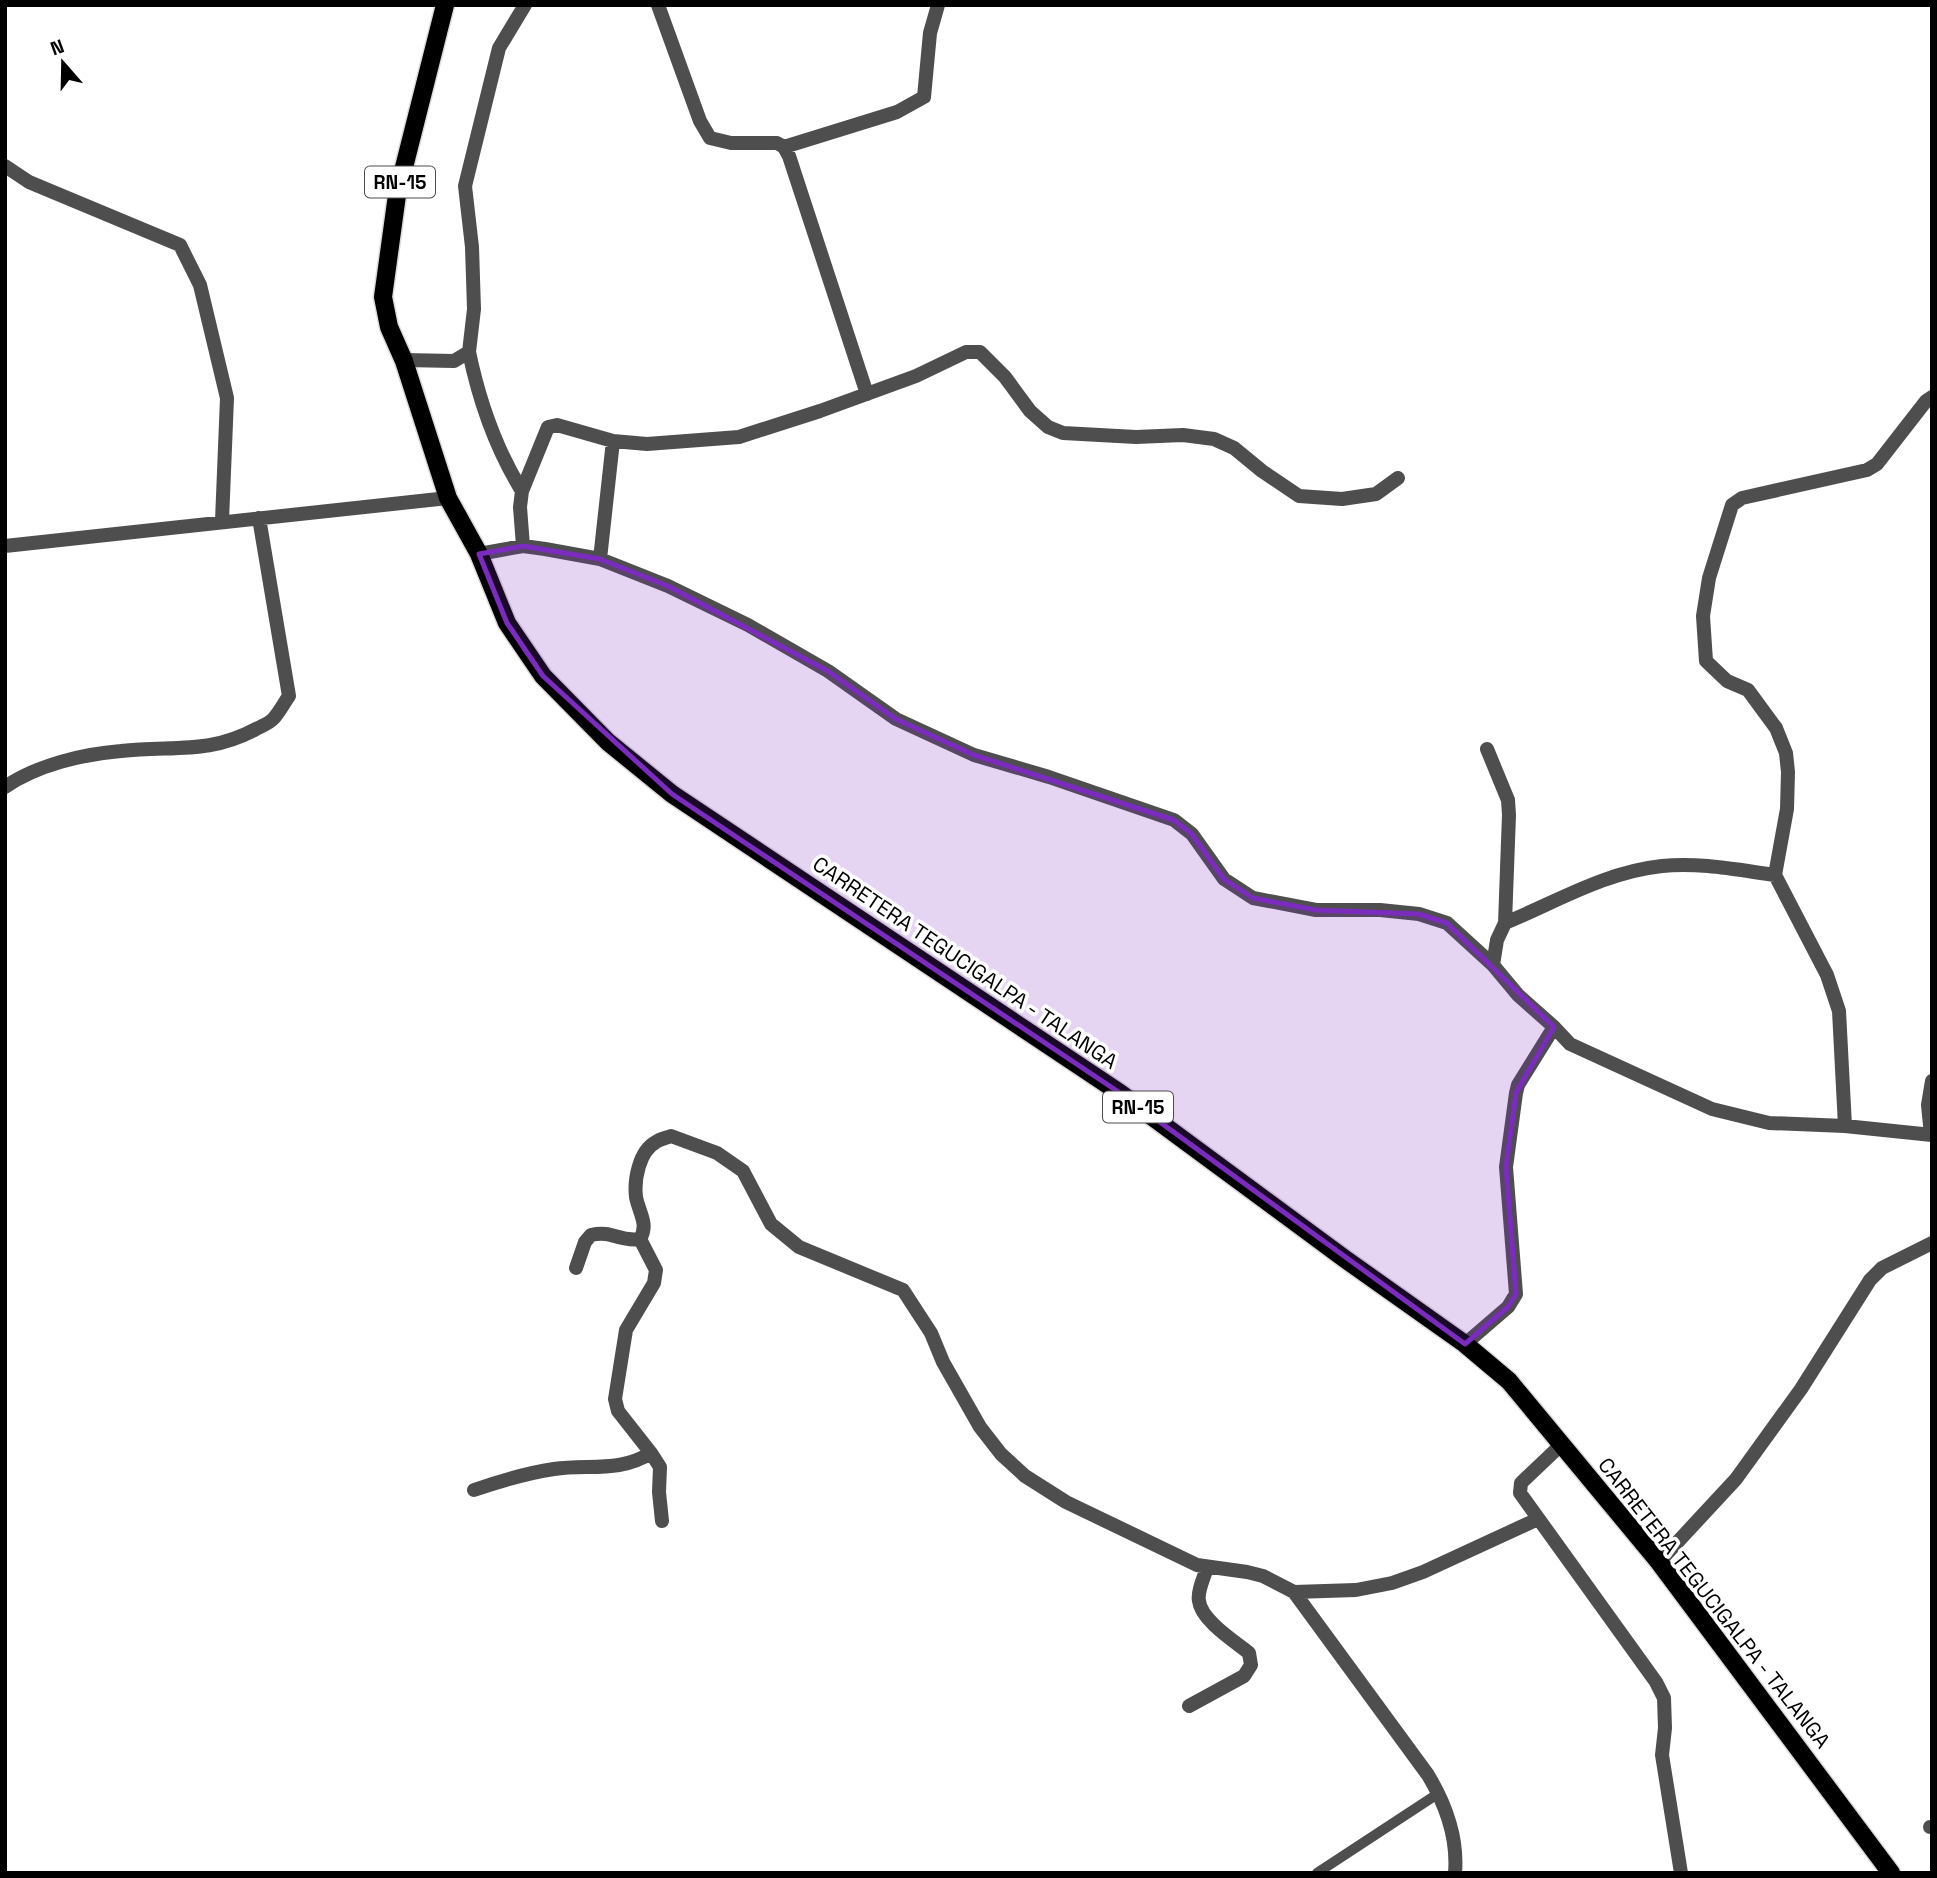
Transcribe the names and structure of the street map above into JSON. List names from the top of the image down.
{
  "streets": {
    "main road": ["RN-15", "CARRETERA TEGUCIGALPA - TALANGA"]
  },
  "north": "top"
}
